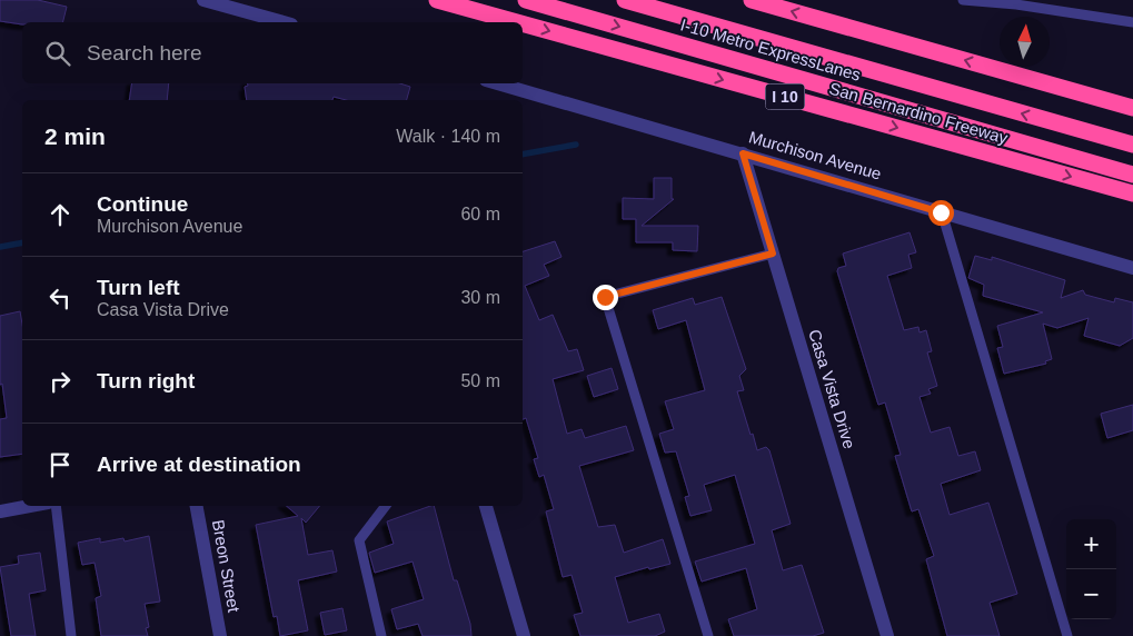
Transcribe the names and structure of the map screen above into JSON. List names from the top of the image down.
{
  "streets": {
    "highway": ["I-10 Metro ExpressLanes", "I 10", "San Bernardino Freeway"],
    "street": ["Murchison Avenue", "Casa Vista Drive", "Breon Street"]
  },
  "crossings": [
    ["Murchison Avenue", "Casa Vista Drive"]
  ],
  "north": "top",
  "page": {
    "search": "Search here",
    "heading": ["2 min", "Walk · 140 m"],
    "list": [
      ["Continue", "Murchison Avenue", "60 m"],
      ["Turn left", "Casa Vista Drive", "30 m"],
      ["Turn right", "50 m"],
      "Arrive at destination"
    ],
    "map_buttons": ["+", "−"]
  }
}
